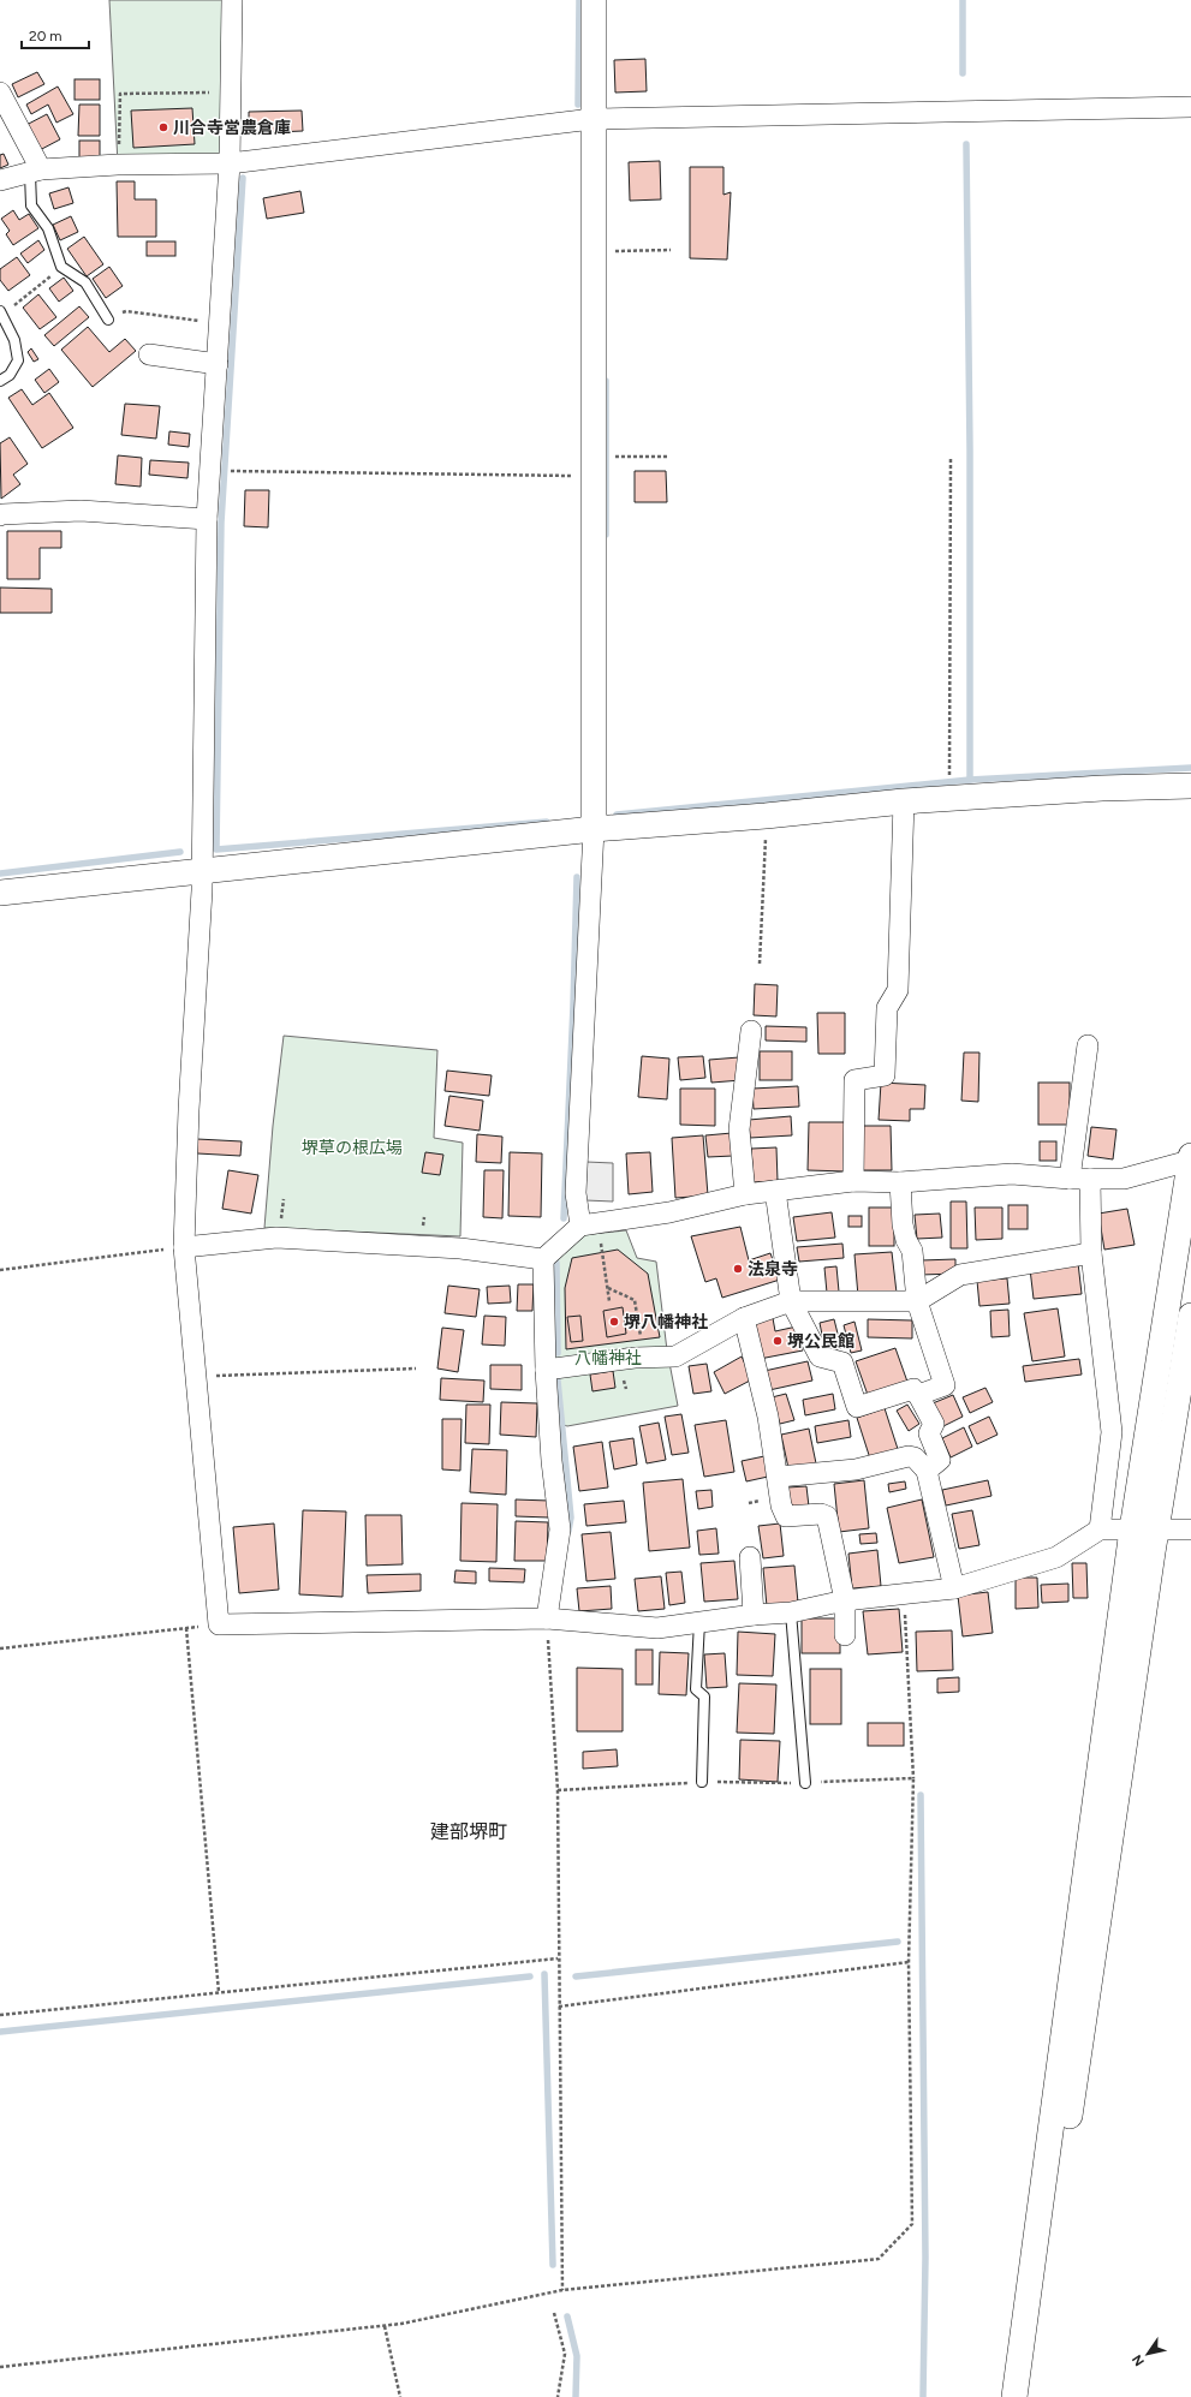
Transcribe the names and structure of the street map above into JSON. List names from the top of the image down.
{
  "districts": ["建部堺町"],
  "parks": ["堺草の根広場", "八幡神社"],
  "places": [
    "川合寺営農倉庫",
    "法泉寺",
    "堺八幡神社",
    "堺公民館"
  ],
  "scale_bar": "20 m",
  "north": "bottom left"
}
